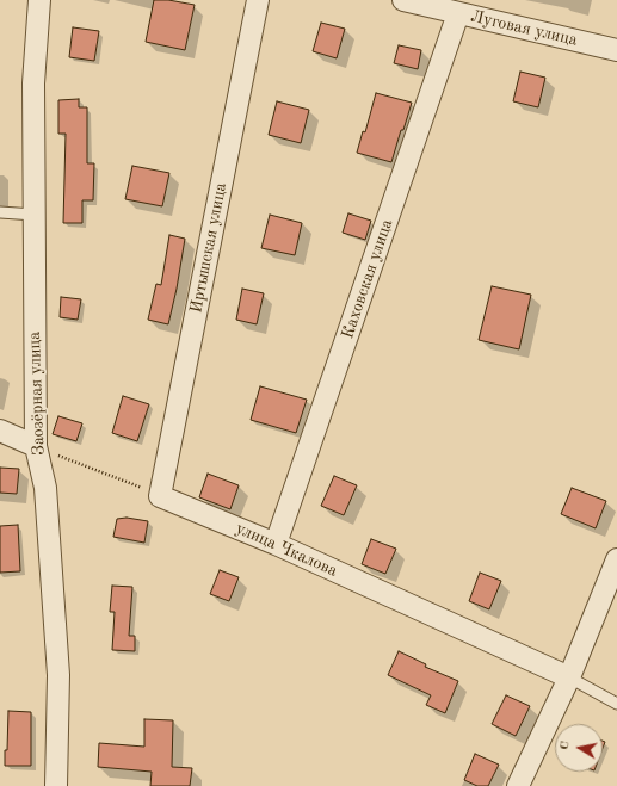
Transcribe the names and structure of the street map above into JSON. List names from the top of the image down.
{
  "streets": {
    "street": [
      "Луговая улица",
      "Иртышская улица",
      "Каховская улица",
      "Заозёрная улица",
      "улица Чкалова"
    ]
  },
  "crossings": [
    ["Луговая улица", "Каховская улица"],
    ["Иртышская улица", "улица Чкалова"],
    ["Каховская улица", "улица Чкалова"]
  ],
  "north": "left"
}
